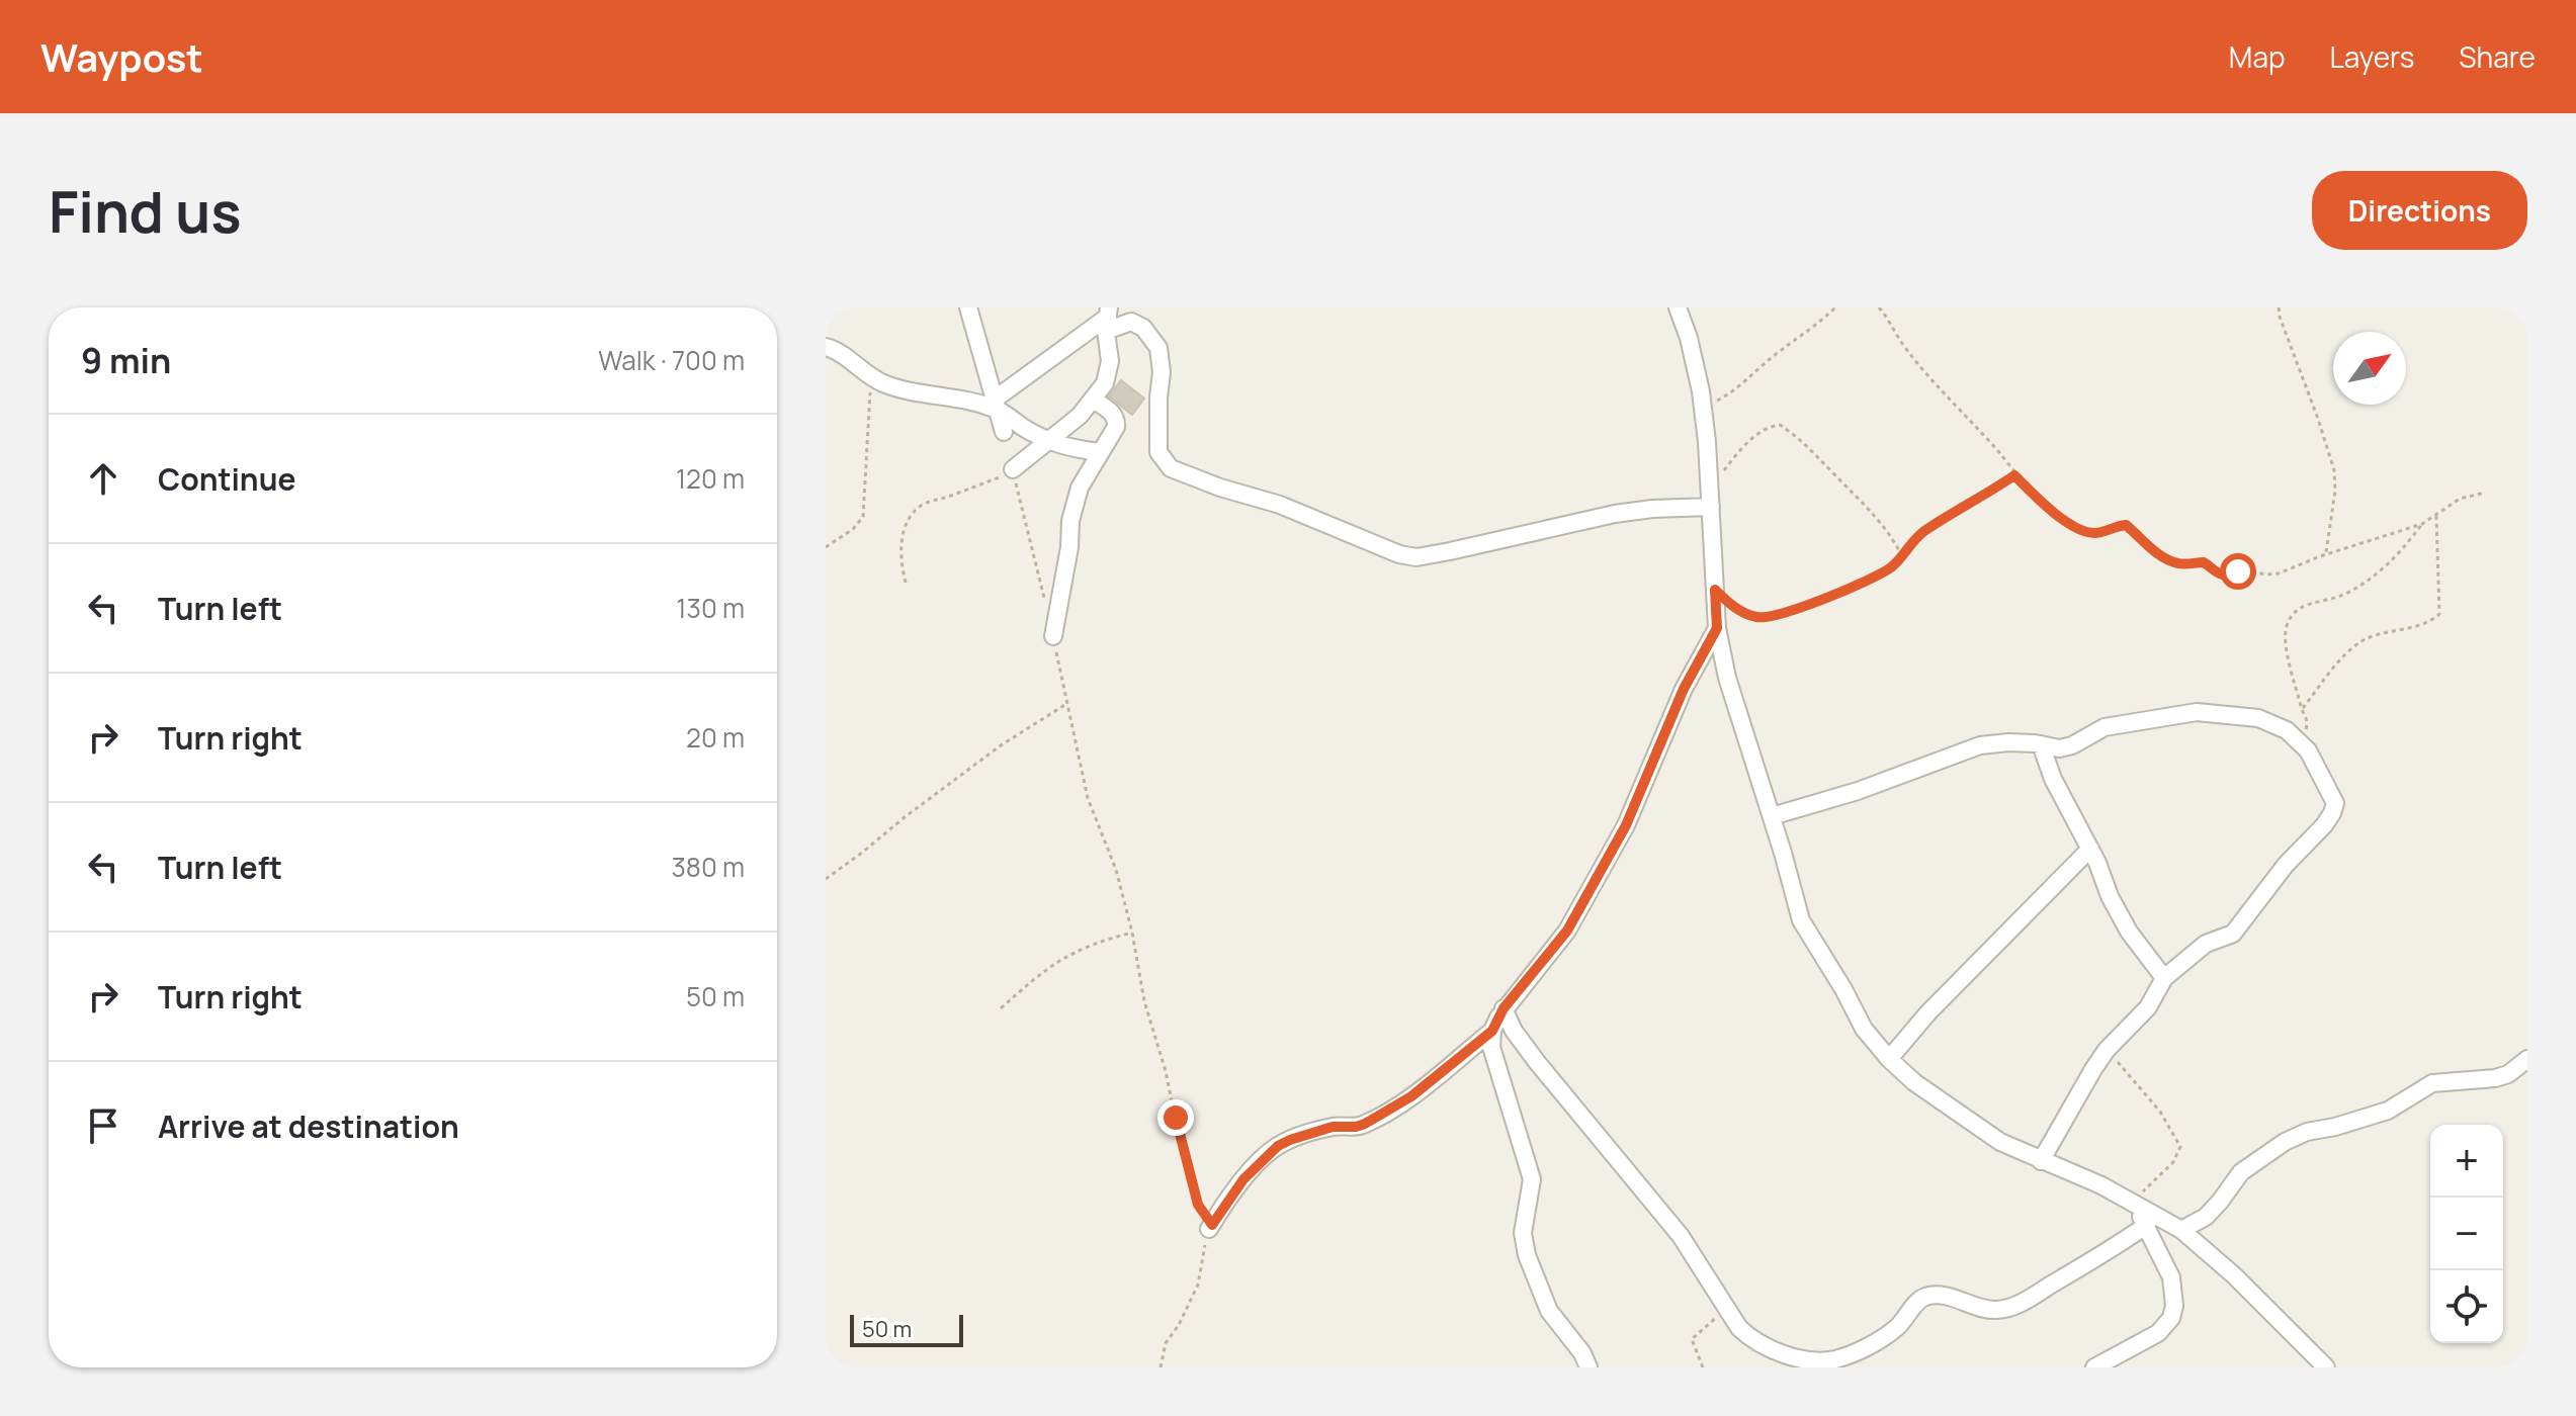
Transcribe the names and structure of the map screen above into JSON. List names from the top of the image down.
{
  "scale_bar": "50 m",
  "north": "top right",
  "page": {
    "header": "Waypost",
    "nav": ["Map", "Layers", "Share"],
    "buttons": "Directions",
    "title": "Find us",
    "heading": ["9 min", "Walk · 700 m"],
    "list": [
      ["Continue", "120 m"],
      ["Turn left", "130 m"],
      ["Turn right", "20 m"],
      ["Turn left", "380 m"],
      ["Turn right", "50 m"],
      "Arrive at destination"
    ],
    "map_buttons": ["+", "−"],
    "scale": "50 m"
  }
}
